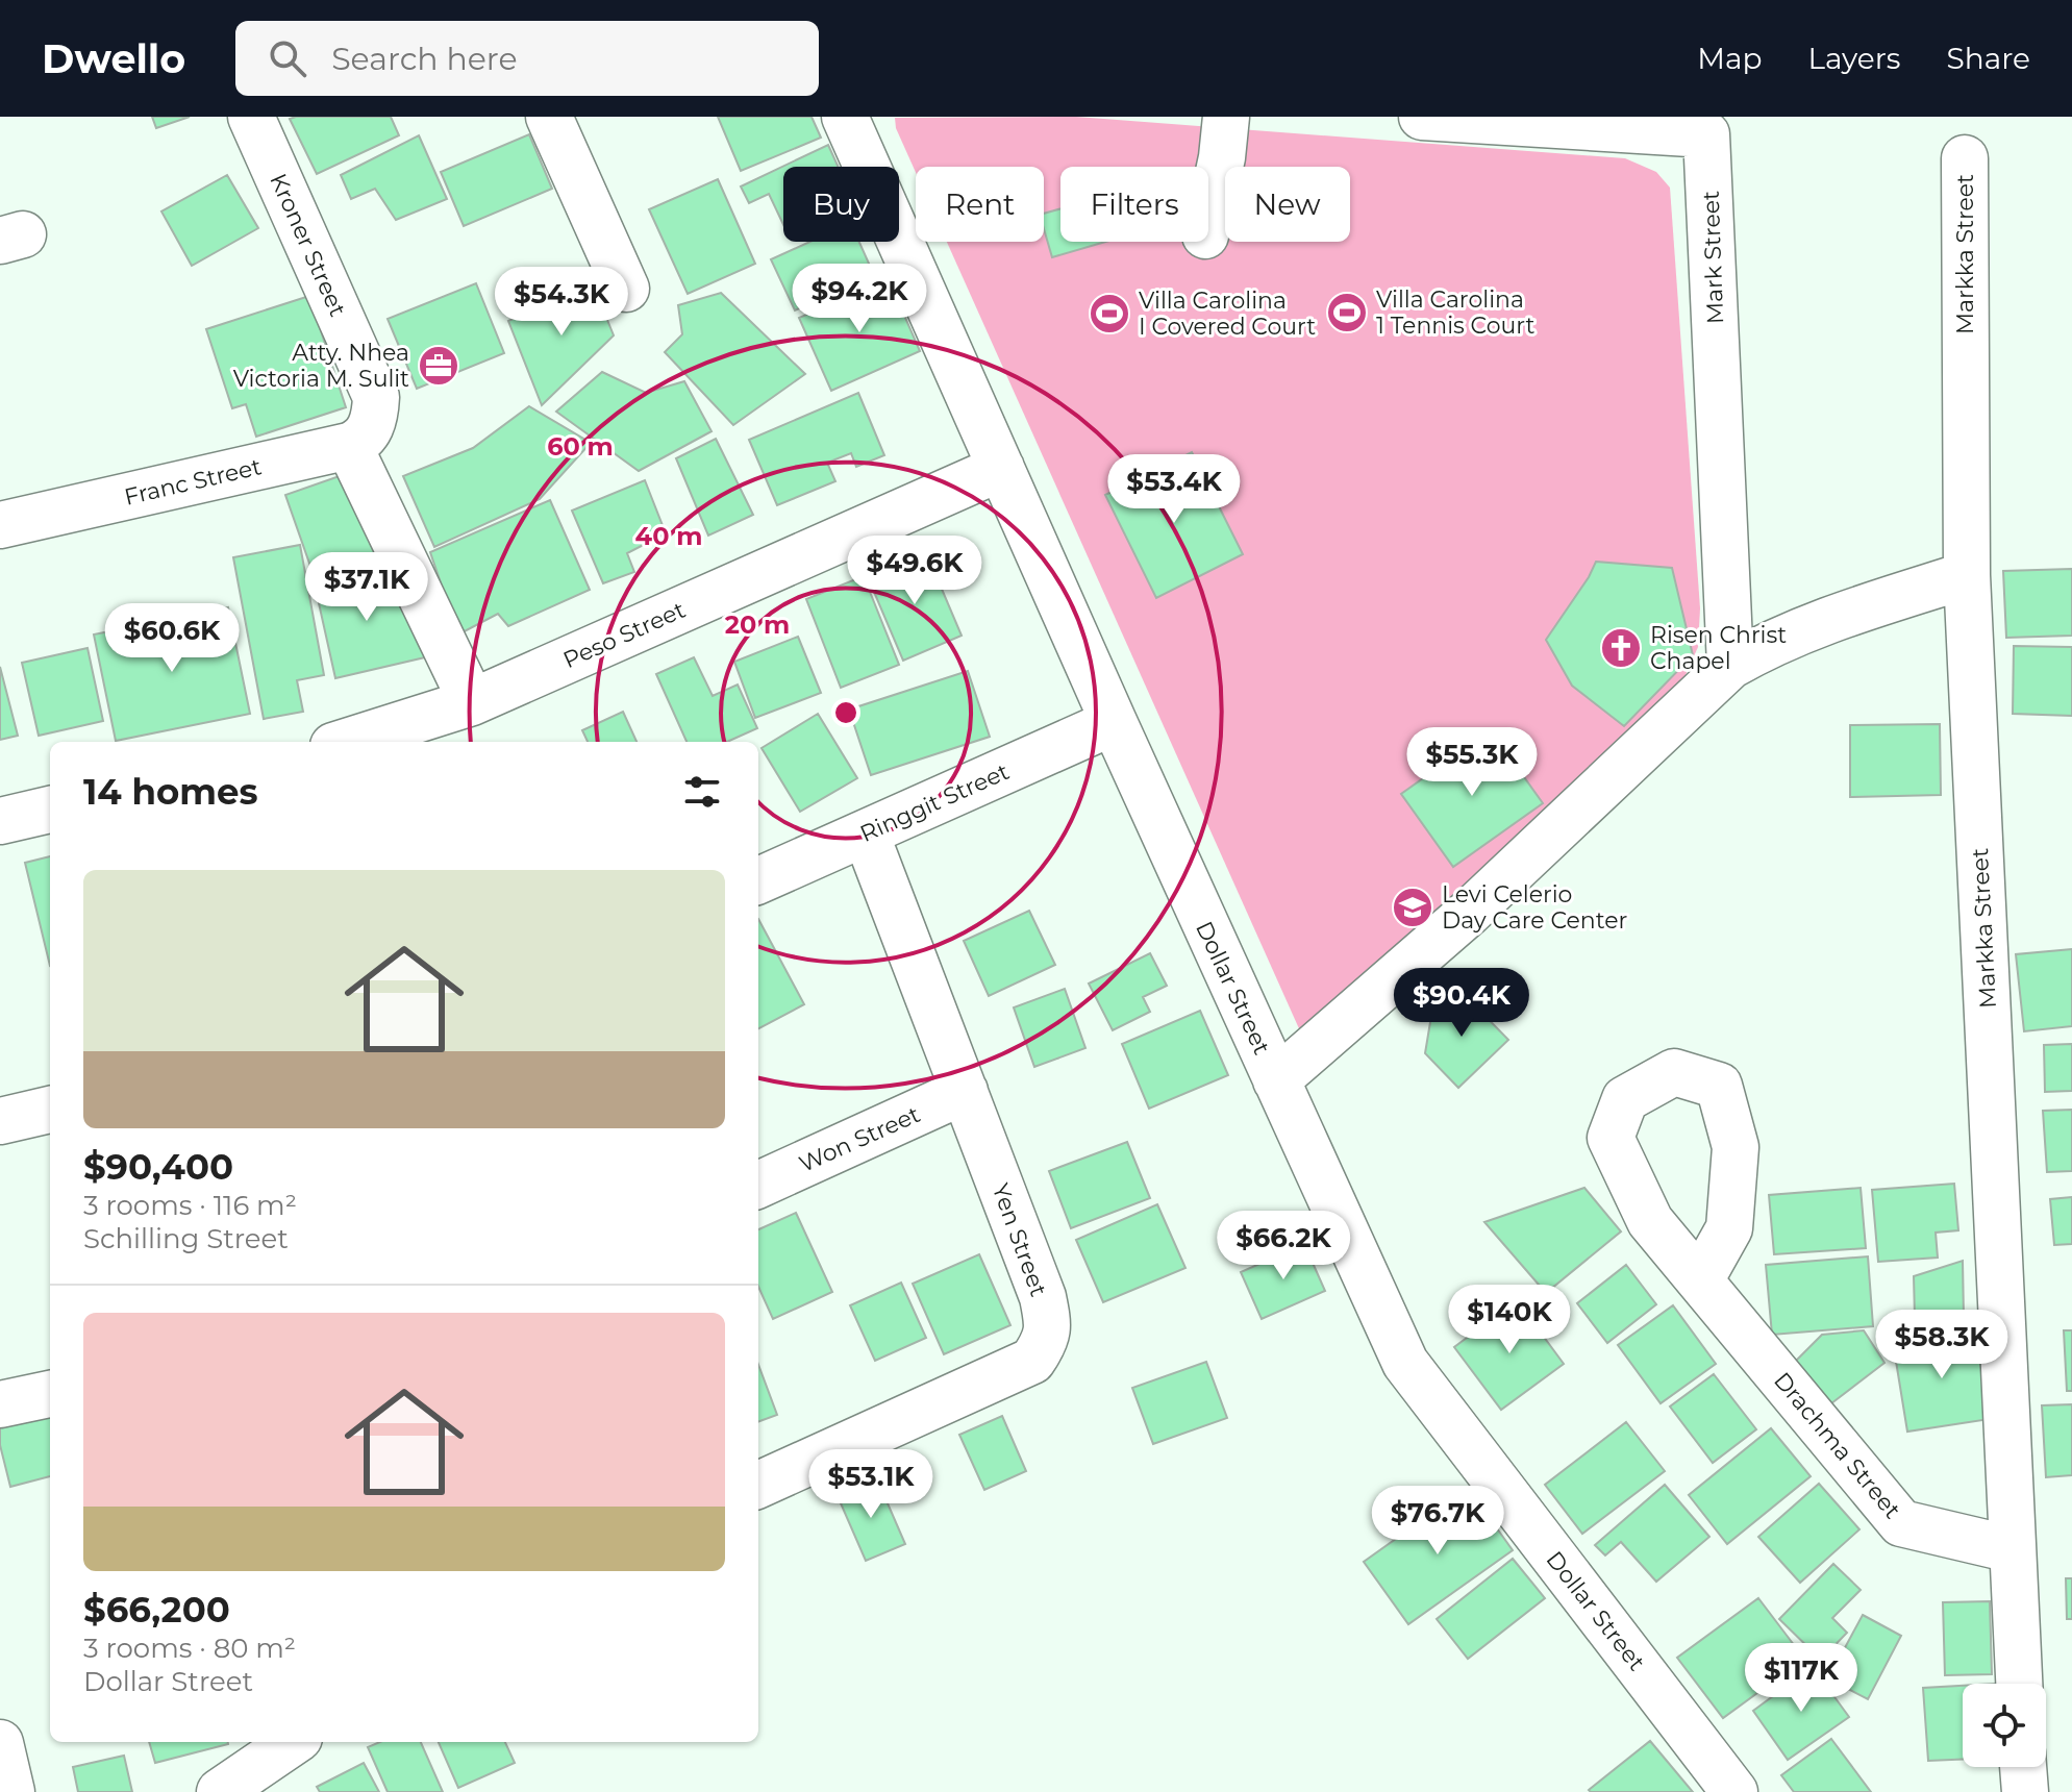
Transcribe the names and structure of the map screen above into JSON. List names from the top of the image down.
{
  "streets": {
    "street": [
      "Kroner Street",
      "Markka Street",
      "Mark Street",
      "Franc Street",
      "Peso Street",
      "Ringgit Street",
      "Dollar Street",
      "Won Street",
      "Yen Street",
      "Drachma Street"
    ]
  },
  "crossings": [
    ["Kroner Street", "Franc Street"],
    ["Kroner Street", "Peso Street"],
    ["Markka Street", "Drachma Street"],
    ["Peso Street", "Dollar Street"],
    ["Ringgit Street", "Dollar Street"],
    ["Ringgit Street", "Yen Street"],
    ["Won Street", "Yen Street"]
  ],
  "places": {
    "sports": ["Villa Carolina 1 Tennis Court", "Villa Carolina I Covered Court"],
    "office": ["Atty. Nhea Victoria M. Sulit"],
    "church": ["Risen Christ Chapel"],
    "school or university": ["Levi Celerio Day Care Center"]
  },
  "page": {
    "header": "Dwello",
    "search": "Search here",
    "nav": ["Map", "Layers", "Share"],
    "chip": [
      "Buy",
      "Rent",
      "Filters",
      "New"
    ],
    "price": [
      "$94.2K",
      "$54.3K",
      "$53.4K",
      "$49.6K",
      "$37.1K",
      "$60.6K",
      "$55.3K",
      "$90.4K",
      "$66.2K",
      "$140K",
      "$58.3K",
      "$53.1K",
      "$76.7K",
      "$117K"
    ],
    "heading": "14 homes",
    "list": [
      {
        "name": "$90,400",
        "note": "3 rooms · 116 m² · Schilling Street"
      },
      {
        "name": "$66,200",
        "note": "3 rooms · 80 m² · Dollar Street"
      }
    ]
  },
  "rings": ["60 m", "40 m", "20 m"]
}
